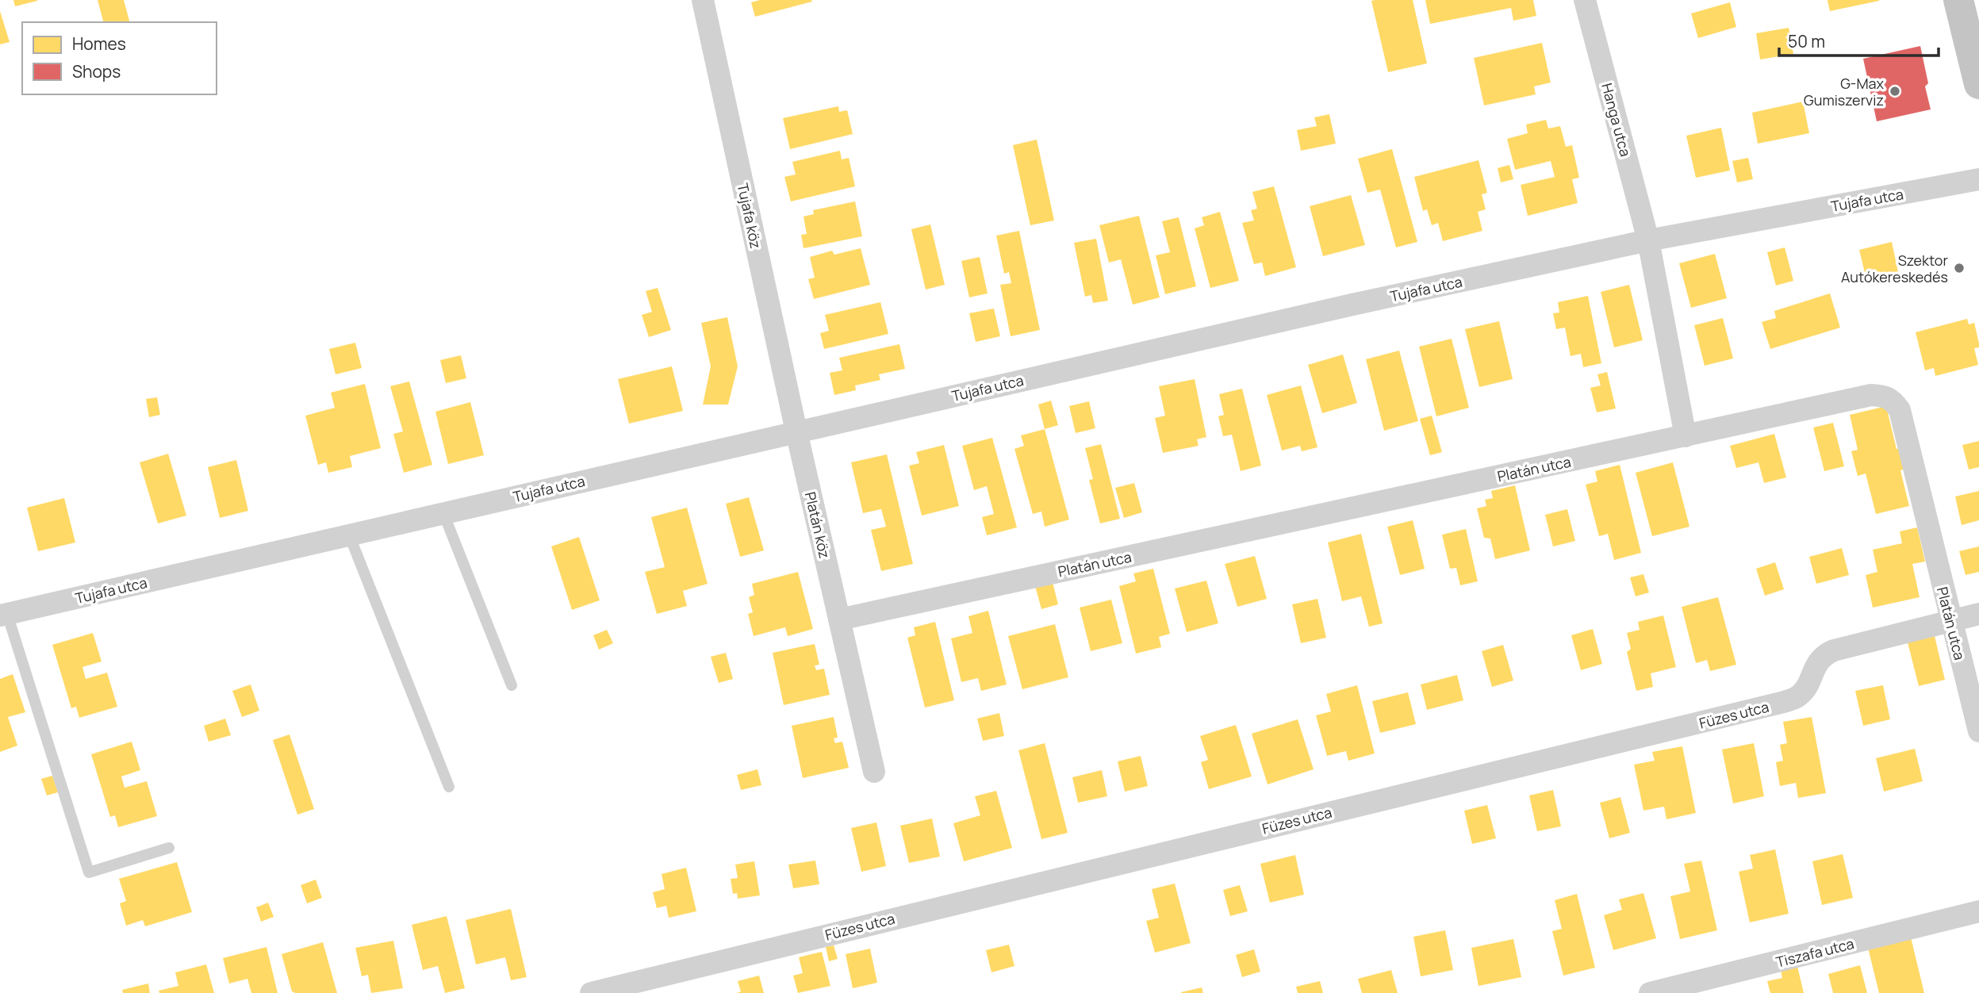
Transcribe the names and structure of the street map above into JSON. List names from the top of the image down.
{
  "streets": {
    "street": [
      "Hanga utca",
      "Tujafa utca",
      "Tujafa köz",
      "Platán utca",
      "Platán köz",
      "Füzes utca",
      "Tiszafa utca"
    ]
  },
  "crossings": [
    ["Hanga utca", "Tujafa utca"],
    ["Hanga utca", "Platán utca"],
    ["Tujafa utca", "Tujafa köz"],
    ["Tujafa utca", "Platán köz"],
    ["Tujafa köz", "Platán köz"],
    ["Platán utca", "Platán köz"],
    ["Platán utca", "Füzes utca"]
  ],
  "places": ["G-Max Gumiszerviz", "Szektor Autókereskedés"],
  "legend": ["Homes", "Shops"],
  "scale_bar": "50 m"
}
